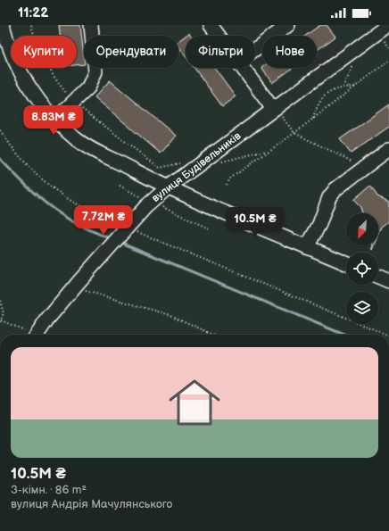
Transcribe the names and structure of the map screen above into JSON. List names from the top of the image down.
{
  "streets": {
    "street": ["вулиця Будівельників"]
  },
  "north": "bottom left",
  "page": {
    "status": "11:22",
    "chip": [
      "Купити",
      "Орендувати",
      "Фільтри",
      "Нове"
    ],
    "price": ["8.83M ₴", "7.72M ₴", "10.5M ₴"],
    "list": [
      {
        "name": "10.5M ₴",
        "note": "3-кімн. · 86 m² · вулиця Андрія Мачулянського"
      }
    ]
  }
}
